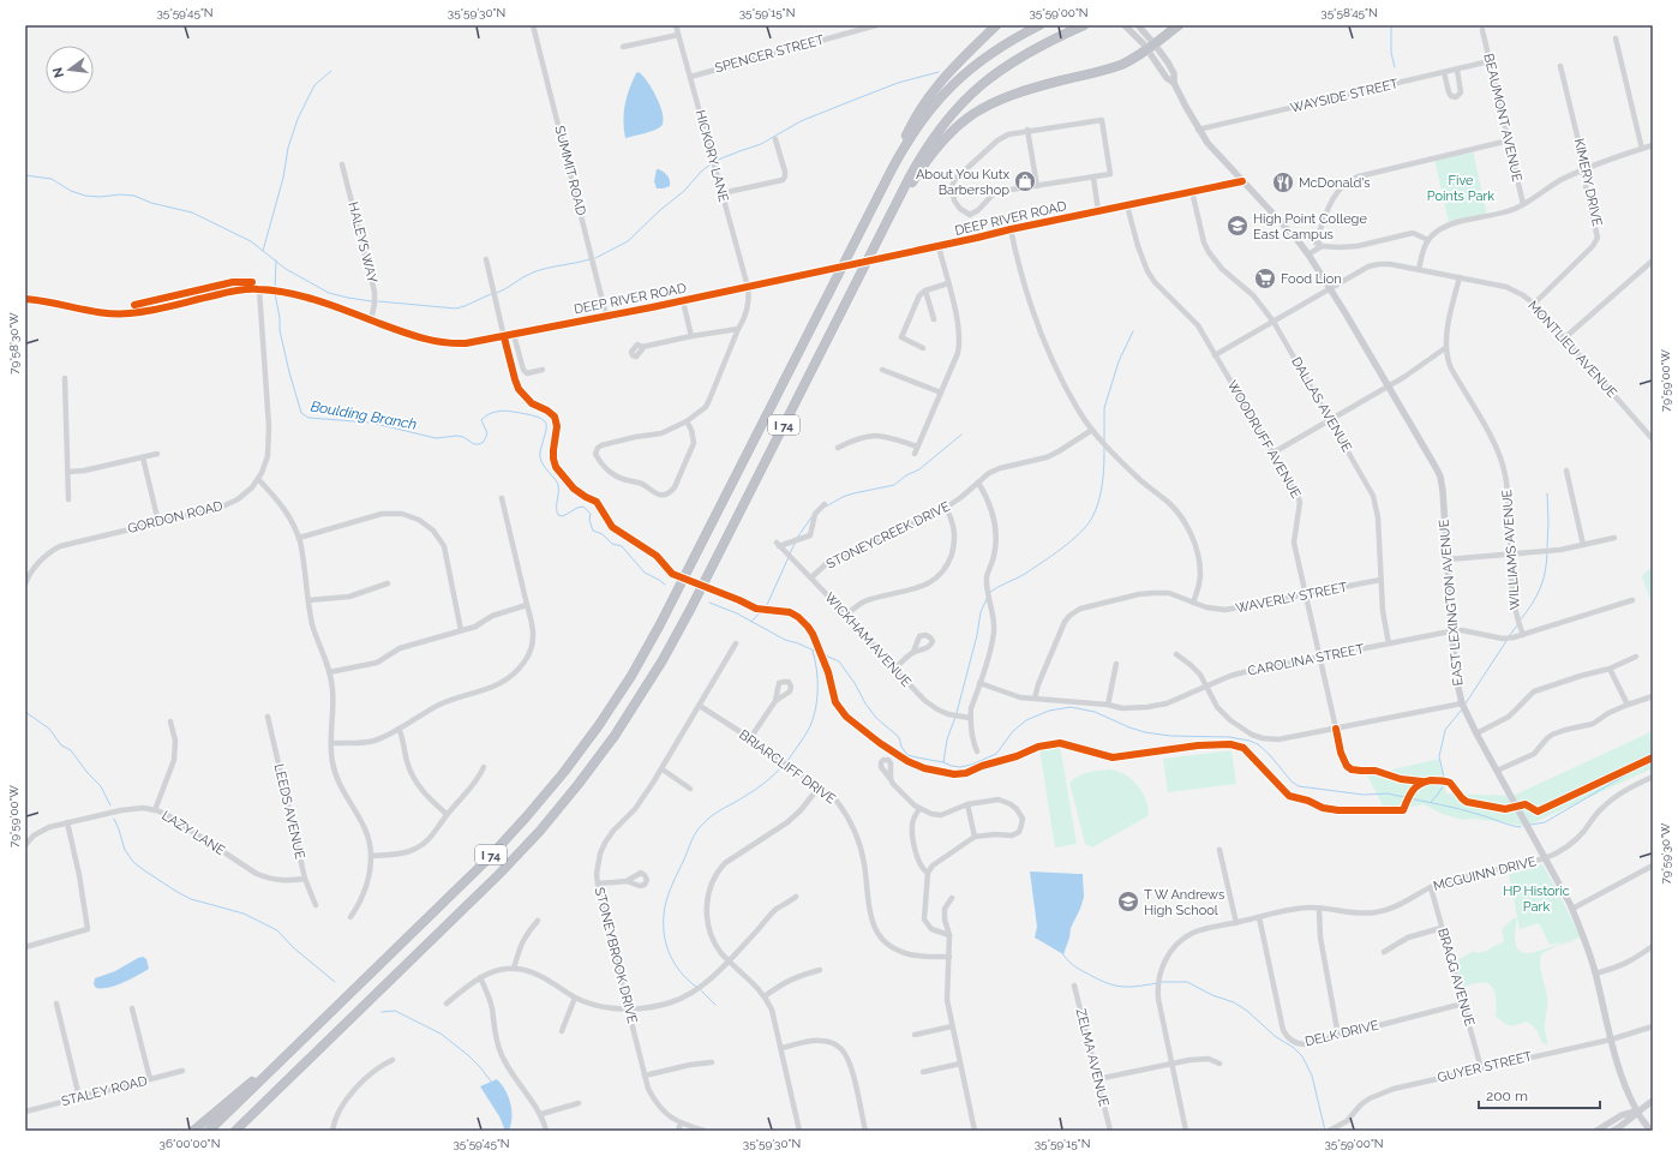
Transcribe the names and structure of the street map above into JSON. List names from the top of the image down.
{
  "streets": {
    "highway": ["I 74"],
    "main road": ["EAST LEXINGTON AVENUE"],
    "street": [
      "SPENCER STREET",
      "WAYSIDE STREET",
      "BEAUMONT AVENUE",
      "HICKORY LANE",
      "SUMMIT ROAD",
      "KIMERY DRIVE",
      "DEEP RIVER ROAD",
      "HALEYS WAY",
      "MONTLIEU AVENUE",
      "DALLAS AVENUE",
      "WOODRUFF AVENUE",
      "GORDON ROAD",
      "STONEYCREEK DRIVE",
      "WILLIAMS AVENUE",
      "WAVERLY STREET",
      "WICKHAM AVENUE",
      "CAROLINA STREET",
      "BRIARCLIFF DRIVE",
      "LEEDS AVENUE",
      "LAZY LANE",
      "MCGUINN DRIVE",
      "STONEYBROOK DRIVE",
      "BRAGG AVENUE",
      "DELK DRIVE",
      "ZELMA AVENUE",
      "GUYER STREET",
      "STALEY ROAD"
    ]
  },
  "crossings": [
    ["SPENCER STREET", "HICKORY LANE"],
    ["WAYSIDE STREET", "BEAUMONT AVENUE"],
    ["WAYSIDE STREET", "EAST LEXINGTON AVENUE"],
    ["HICKORY LANE", "DEEP RIVER ROAD"],
    ["SUMMIT ROAD", "DEEP RIVER ROAD"],
    ["KIMERY DRIVE", "MONTLIEU AVENUE"],
    ["DEEP RIVER ROAD", "HALEYS WAY"],
    ["DEEP RIVER ROAD", "DALLAS AVENUE"],
    ["DEEP RIVER ROAD", "WOODRUFF AVENUE"],
    ["DEEP RIVER ROAD", "GORDON ROAD"],
    ["DEEP RIVER ROAD", "EAST LEXINGTON AVENUE"],
    ["MONTLIEU AVENUE", "DALLAS AVENUE"],
    ["MONTLIEU AVENUE", "WOODRUFF AVENUE"],
    ["MONTLIEU AVENUE", "WILLIAMS AVENUE"],
    ["MONTLIEU AVENUE", "EAST LEXINGTON AVENUE"],
    ["DALLAS AVENUE", "WAVERLY STREET"],
    ["DALLAS AVENUE", "CAROLINA STREET"],
    ["WOODRUFF AVENUE", "WAVERLY STREET"],
    ["WOODRUFF AVENUE", "CAROLINA STREET"],
    ["STONEYCREEK DRIVE", "WICKHAM AVENUE"],
    ["WILLIAMS AVENUE", "CAROLINA STREET"],
    ["WAVERLY STREET", "CAROLINA STREET"],
    ["EAST LEXINGTON AVENUE", "CAROLINA STREET"],
    ["EAST LEXINGTON AVENUE", "MCGUINN DRIVE"],
    ["EAST LEXINGTON AVENUE", "GUYER STREET"],
    ["BRIARCLIFF DRIVE", "STONEYBROOK DRIVE"],
    ["LEEDS AVENUE", "LAZY LANE"],
    ["MCGUINN DRIVE", "BRAGG AVENUE"],
    ["MCGUINN DRIVE", "DELK DRIVE"],
    ["BRAGG AVENUE", "DELK DRIVE"],
    ["BRAGG AVENUE", "GUYER STREET"]
  ],
  "water": ["Boulding Branch"],
  "parks": ["Five Points Park", "HP Historic Park"],
  "places": {
    "shop": ["About You Kutx Barbershop"],
    "restaurant": ["McDonald's"],
    "school or university": ["High Point College East Campus", "T W Andrews High School"],
    "supermarket": ["Food Lion"]
  },
  "scale_bar": "200 m",
  "north": "left",
  "coordinates": [
    "35°59'45\"N",
    "35°59'30\"N",
    "35°59'15\"N",
    "35°59'00\"N",
    "35°58'45\"N",
    "79°58'30\"W",
    "79°59'00\"W",
    "79°59'30\"W",
    "36°00'00\"N"
  ]
}
